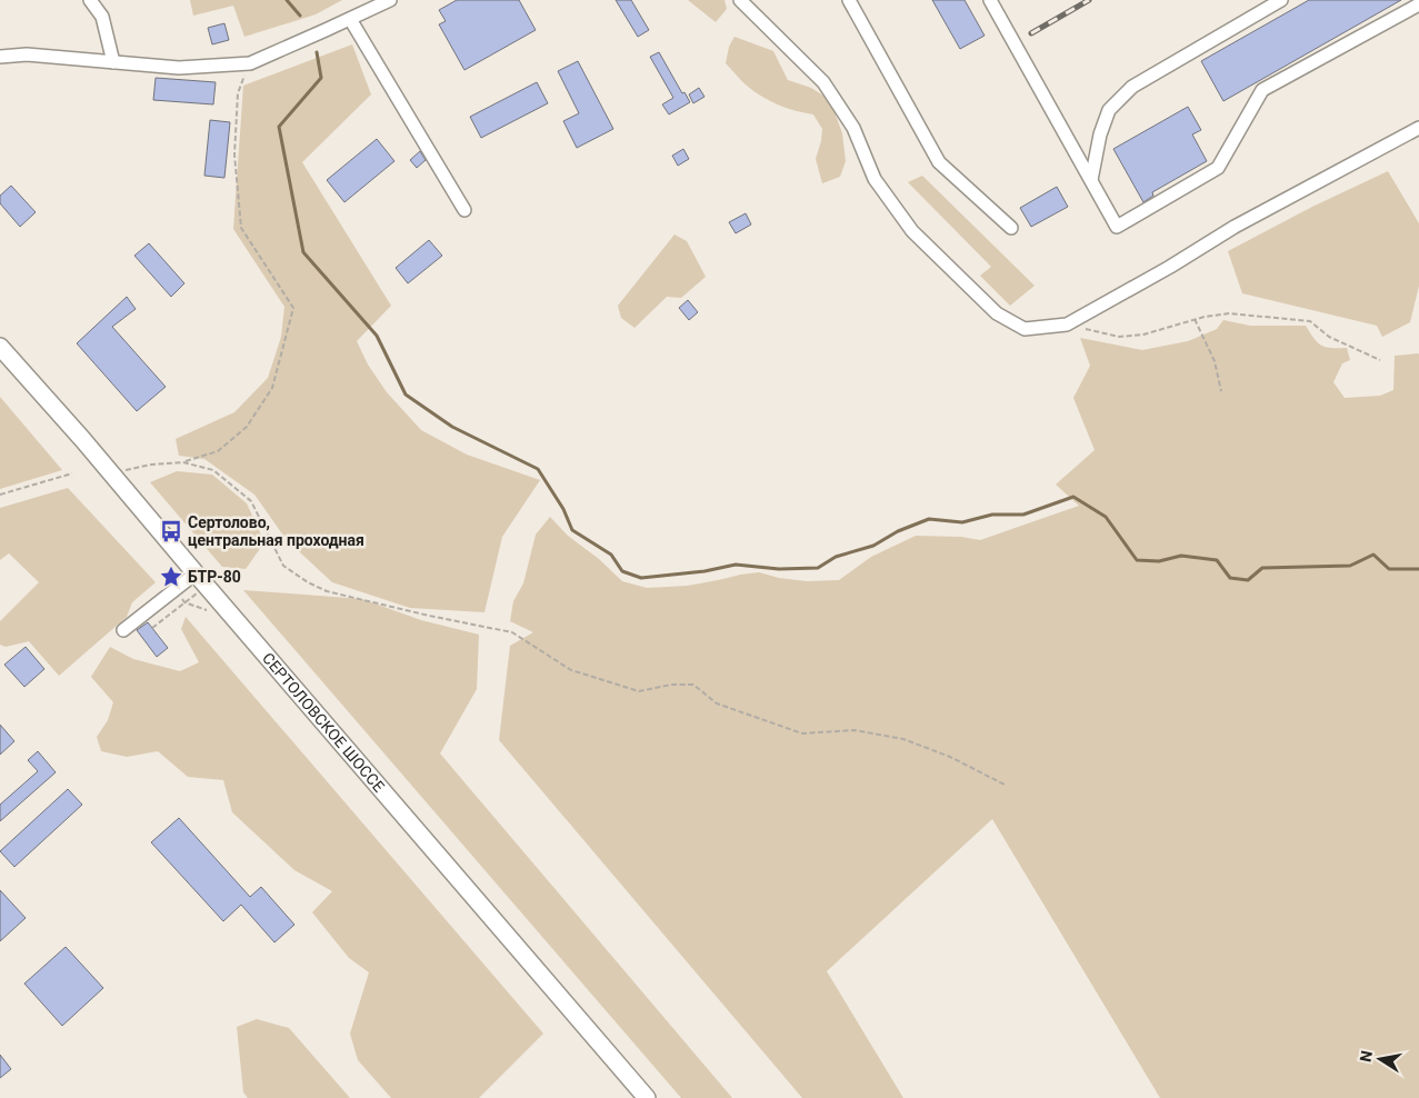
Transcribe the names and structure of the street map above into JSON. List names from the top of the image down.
{
  "streets": {
    "main road": ["СЕРТОЛОВСКОЕ ШОССЕ"]
  },
  "places": {
    "bus stop": ["Сертолово, центральная проходная"],
    "place": ["БТР-80"]
  },
  "north": "left"
}
